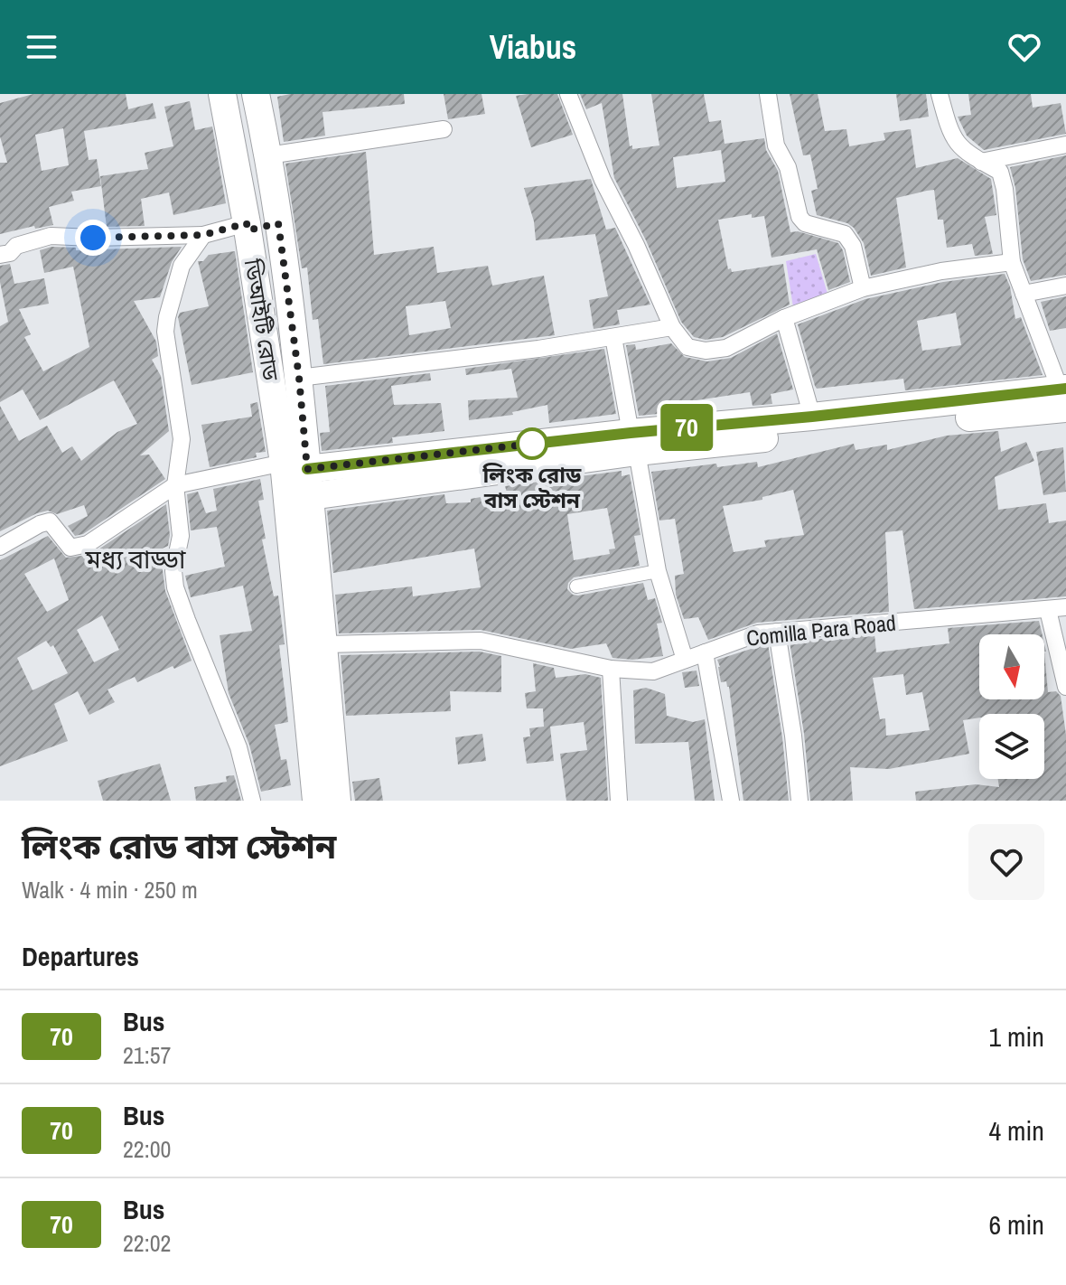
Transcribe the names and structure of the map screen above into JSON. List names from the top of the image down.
{
  "streets": {
    "main road": ["ডিআইটি রোড"],
    "street": ["Comilla Para Road"]
  },
  "districts": ["মধ্য বাড্ডা"],
  "places": ["লিংক রোড বাস স্টেশন"],
  "lines": ["bus line 70"],
  "north": "bottom",
  "page": {
    "header": "Viabus",
    "on_map": "70",
    "heading": [
      ["লিংক রোড বাস স্টেশন", "Walk · 4 min · 250 m"],
      "Departures"
    ],
    "list": [
      {
        "mark": "70",
        "name": "Bus",
        "note": "21:57",
        "value": "1 min"
      },
      {
        "mark": "70",
        "name": "Bus",
        "note": "22:00",
        "value": "4 min"
      },
      {
        "mark": "70",
        "name": "Bus",
        "note": "22:02",
        "value": "6 min"
      }
    ]
  }
}
